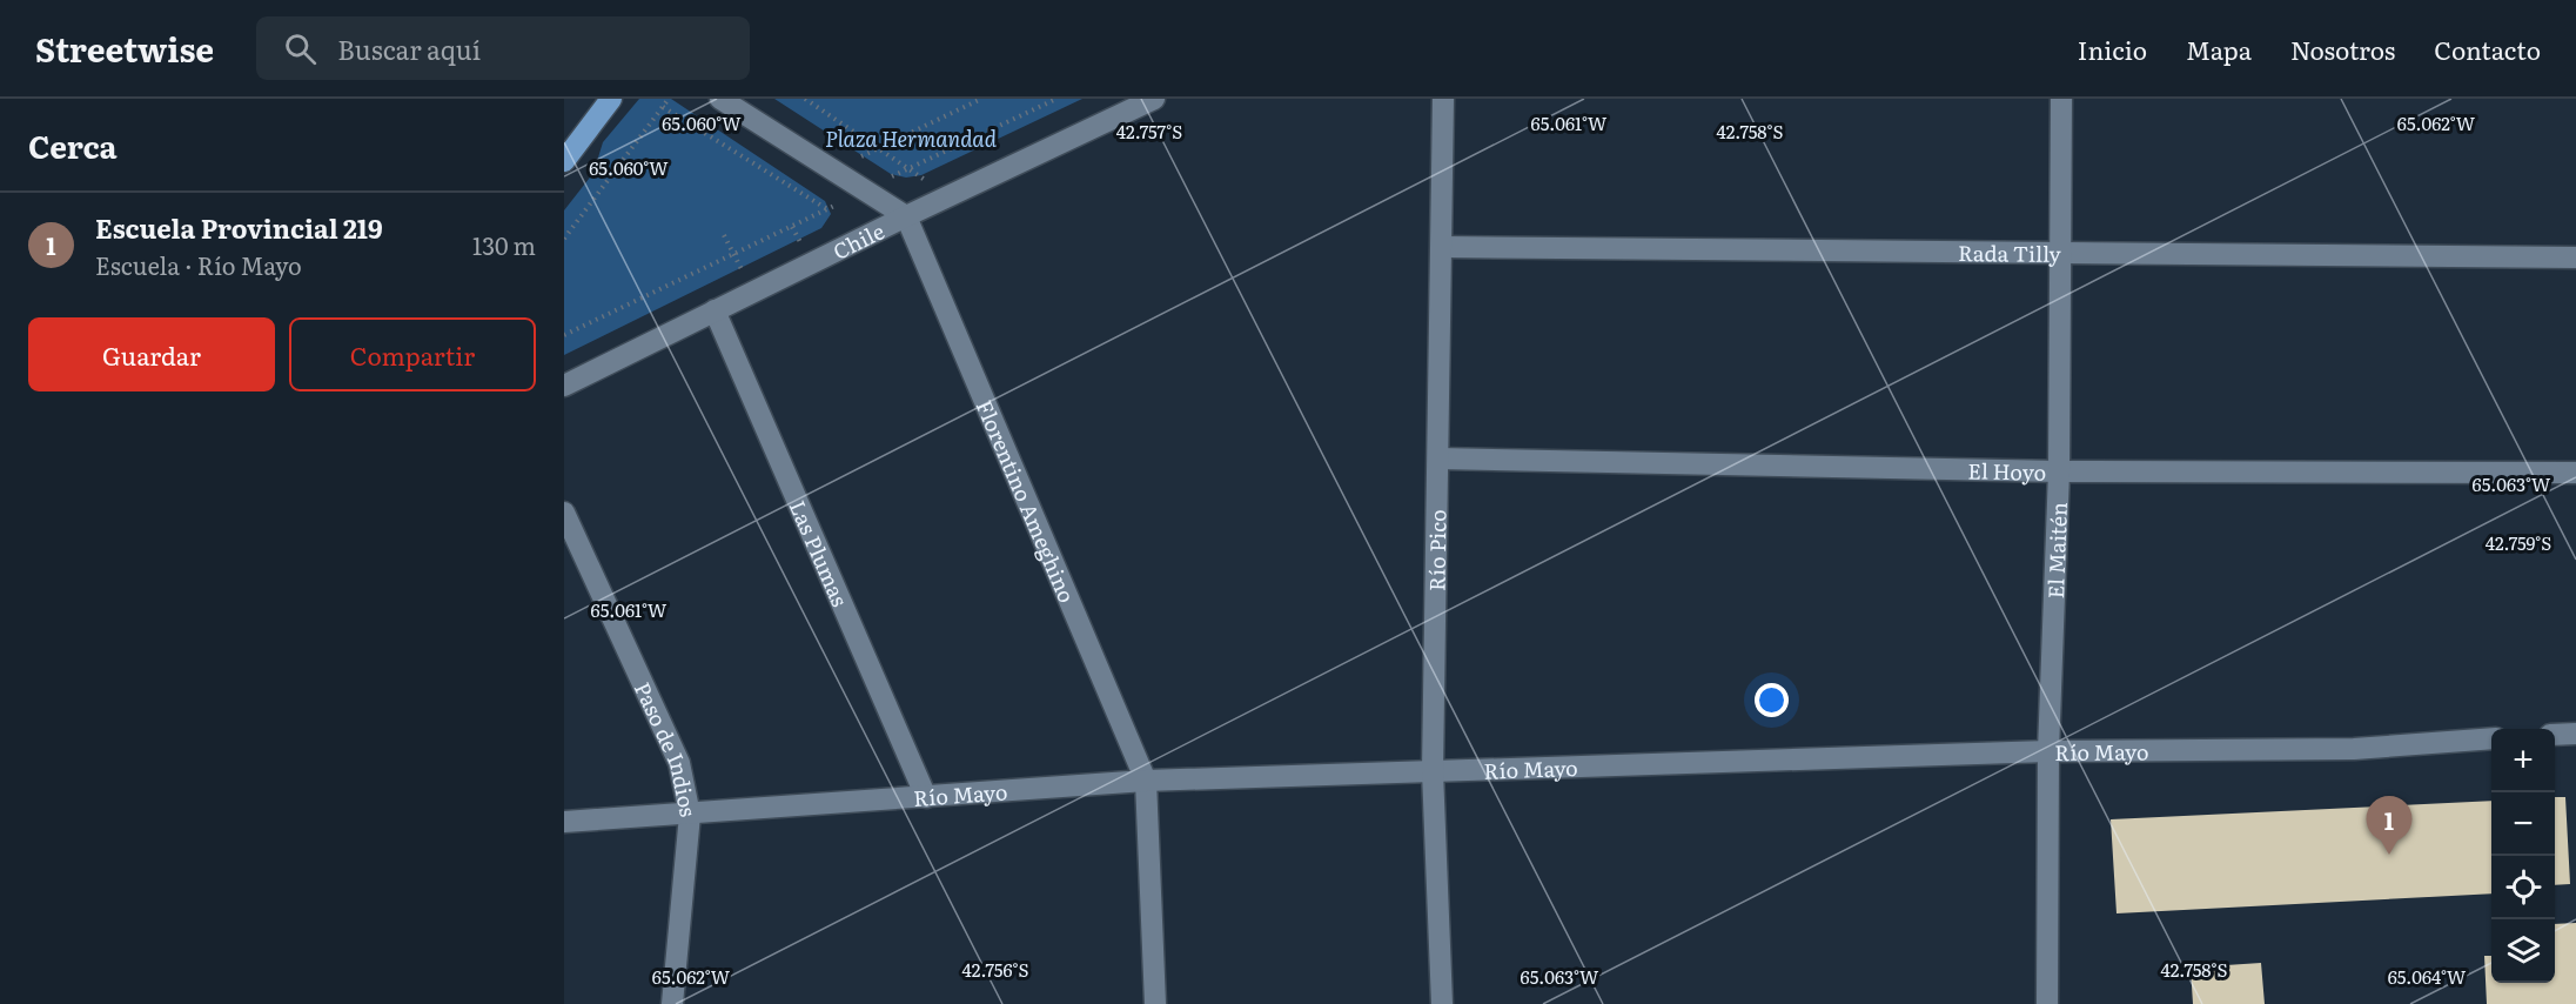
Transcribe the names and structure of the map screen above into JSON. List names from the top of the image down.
{
  "streets": {
    "street": [
      "Chile",
      "Rada Tilly",
      "El Hoyo",
      "Florentino Ameghino",
      "Río Pico",
      "El Maitén",
      "Las Plumas",
      "Paso de Indios",
      "Río Mayo"
    ]
  },
  "crossings": [
    ["Chile", "Florentino Ameghino"],
    ["Chile", "Las Plumas"],
    ["Rada Tilly", "Río Pico"],
    ["Rada Tilly", "El Maitén"],
    ["El Hoyo", "Río Pico"],
    ["El Hoyo", "El Maitén"],
    ["Florentino Ameghino", "Río Mayo"],
    ["Río Pico", "Río Mayo"],
    ["El Maitén", "Río Mayo"],
    ["Las Plumas", "Río Mayo"],
    ["Paso de Indios", "Río Mayo"]
  ],
  "parks": ["Plaza Hermandad"],
  "page": {
    "header": "Streetwise",
    "search": "Buscar aquí",
    "nav": [
      "Inicio",
      "Mapa",
      "Nosotros",
      "Contacto"
    ],
    "heading": "Cerca",
    "list": [
      {
        "mark": "1",
        "name": "Escuela Provincial 219",
        "note": "Escuela · Río Mayo",
        "value": "130 m"
      }
    ],
    "buttons": ["Guardar", "Compartir"],
    "map_buttons": ["+", "−"],
    "pins": "1"
  },
  "coordinates": [
    "65.061°W",
    "65.060°W",
    "65.062°W",
    "42.757°S",
    "42.758°S",
    "65.063°W",
    "42.759°S",
    "42.756°S",
    "65.064°W"
  ]
}
